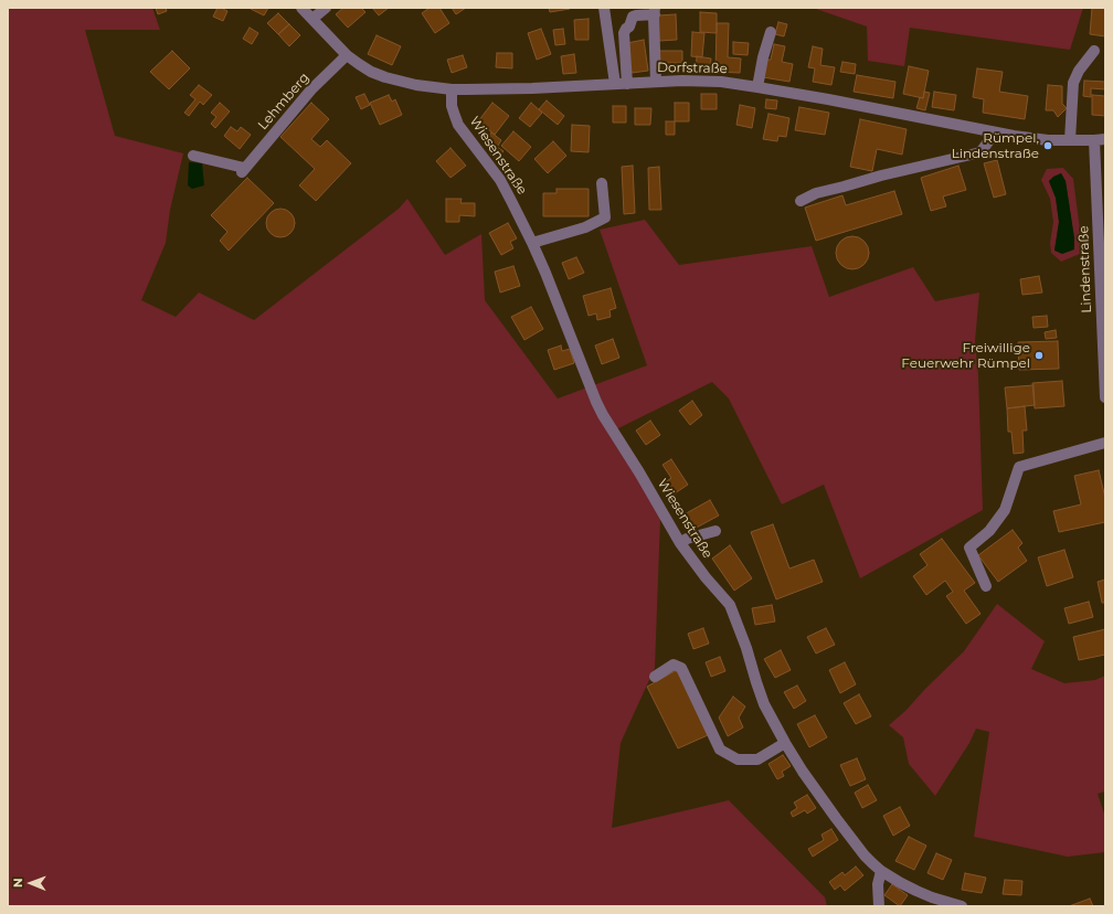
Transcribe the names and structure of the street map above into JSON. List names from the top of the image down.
{
  "streets": {
    "street": [
      "Dorfstraße",
      "Lehmberg",
      "Wiesenstraße",
      "Lindenstraße"
    ]
  },
  "crossings": [
    ["Dorfstraße", "Lehmberg"],
    ["Dorfstraße", "Wiesenstraße"],
    ["Dorfstraße", "Lindenstraße"]
  ],
  "places": ["Rümpel, Lindenstraße", "Freiwillige Feuerwehr Rümpel"],
  "north": "left"
}
